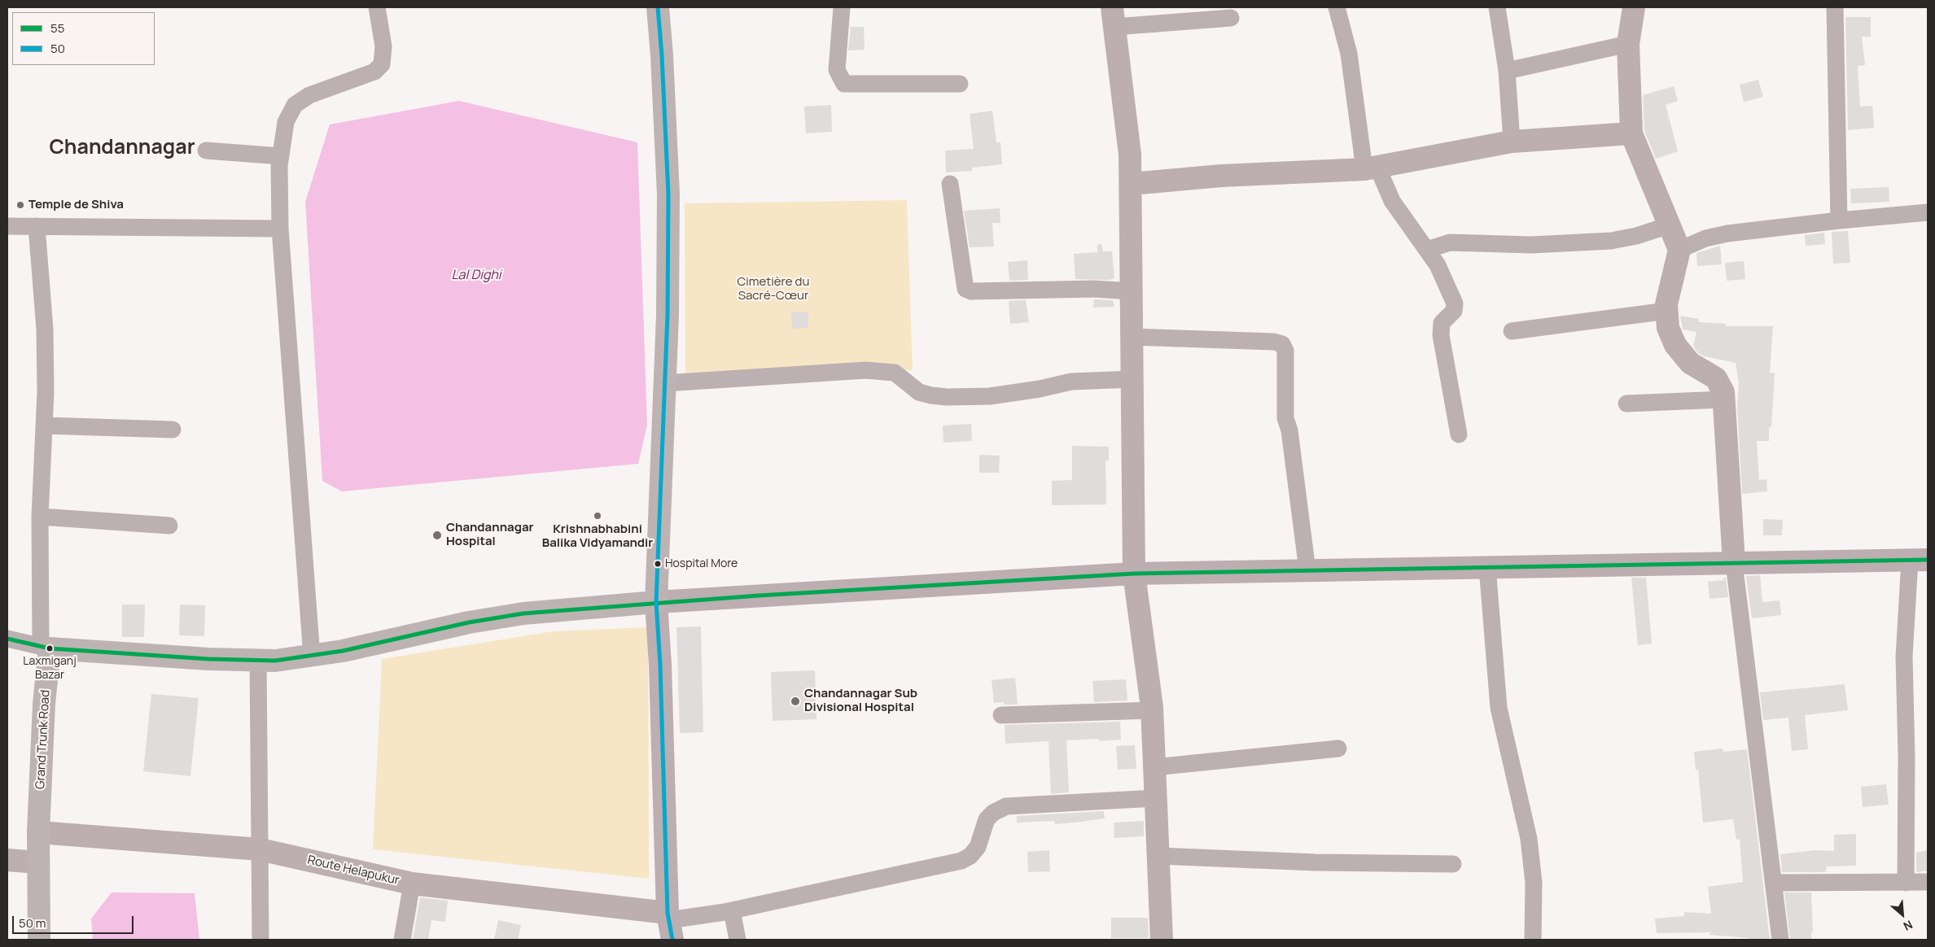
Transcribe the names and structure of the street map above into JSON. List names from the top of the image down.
{
  "streets": {
    "main road": ["Grand Trunk Road"],
    "street": ["Route Helapukur"]
  },
  "crossings": [
    ["Grand Trunk Road", "Route Helapukur"]
  ],
  "districts": ["Chandannagar"],
  "water": ["Lal Dighi"],
  "parks": ["Cimetière du Sacré-Cœur"],
  "places": [
    "Temple de Shiva",
    "Krishnabhabini Balika Vidyamandir",
    "Chandannagar Hospital",
    "Hospital More",
    "Laxmiganj Bazar",
    "Chandannagar Sub Divisional Hospital"
  ],
  "lines": ["transit line 50", "transit line 55"],
  "legend": ["55", "50"],
  "scale_bar": "50 m",
  "north": "bottom right"
}
